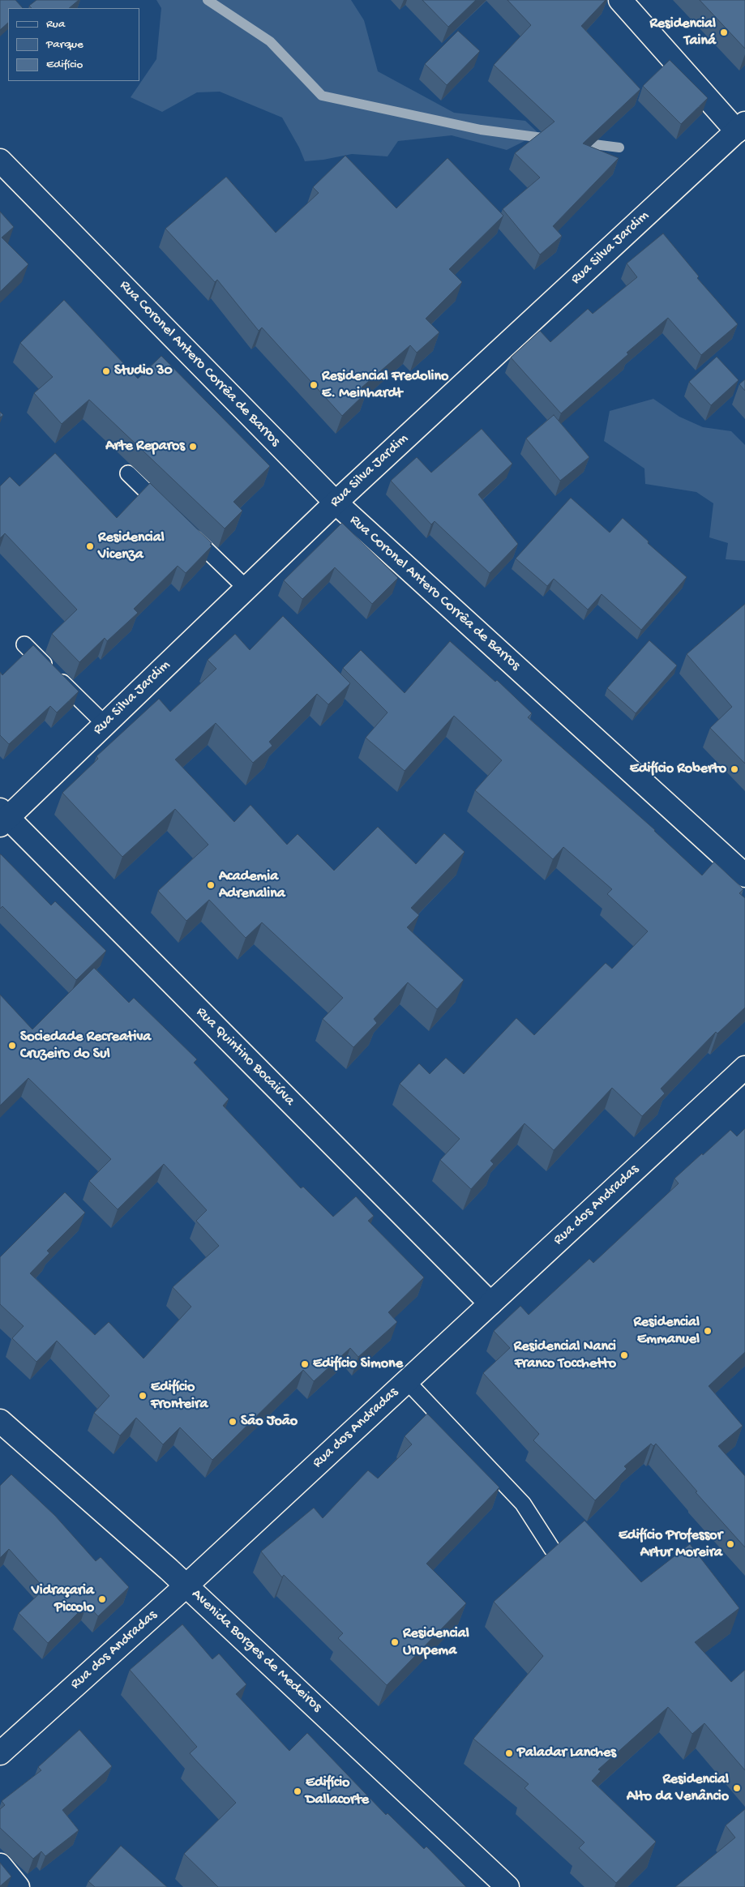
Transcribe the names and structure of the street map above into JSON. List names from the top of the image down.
{
  "streets": {
    "street": [
      "Rua Silva Jardim",
      "Rua Coronel Antero Corrêa de Barros",
      "Rua Quintino Bocaiúva",
      "Rua dos Andradas",
      "Avenida Borges de Medeiros"
    ]
  },
  "crossings": [
    ["Rua Silva Jardim", "Rua Coronel Antero Corrêa de Barros"],
    ["Rua Silva Jardim", "Rua Quintino Bocaiúva"],
    ["Rua Quintino Bocaiúva", "Rua dos Andradas"],
    ["Rua dos Andradas", "Avenida Borges de Medeiros"]
  ],
  "places": [
    "Residencial Tainá",
    "Studio 30",
    "Residencial Fredolino E. Meinhardt",
    "Arte Reparos",
    "Residencial Vicenza",
    "Edifício Roberto",
    "Academia Adrenalina",
    "Sociedade Recreativa Cruzeiro do Sul",
    "Residencial Emmanuel",
    "Residencial Nanci Franco Tocchetto",
    "Edifício Simone",
    "Edifício Fronteira",
    "São João",
    "Edifício Professor Artur Moreira",
    "Vidraçaria Piccolo",
    "Residencial Urupema",
    "Paladar Lanches",
    "Residencial Alto da Venâncio",
    "Edifício Dallacorte"
  ],
  "legend": ["Rua", "Parque", "Edifício"]
}
